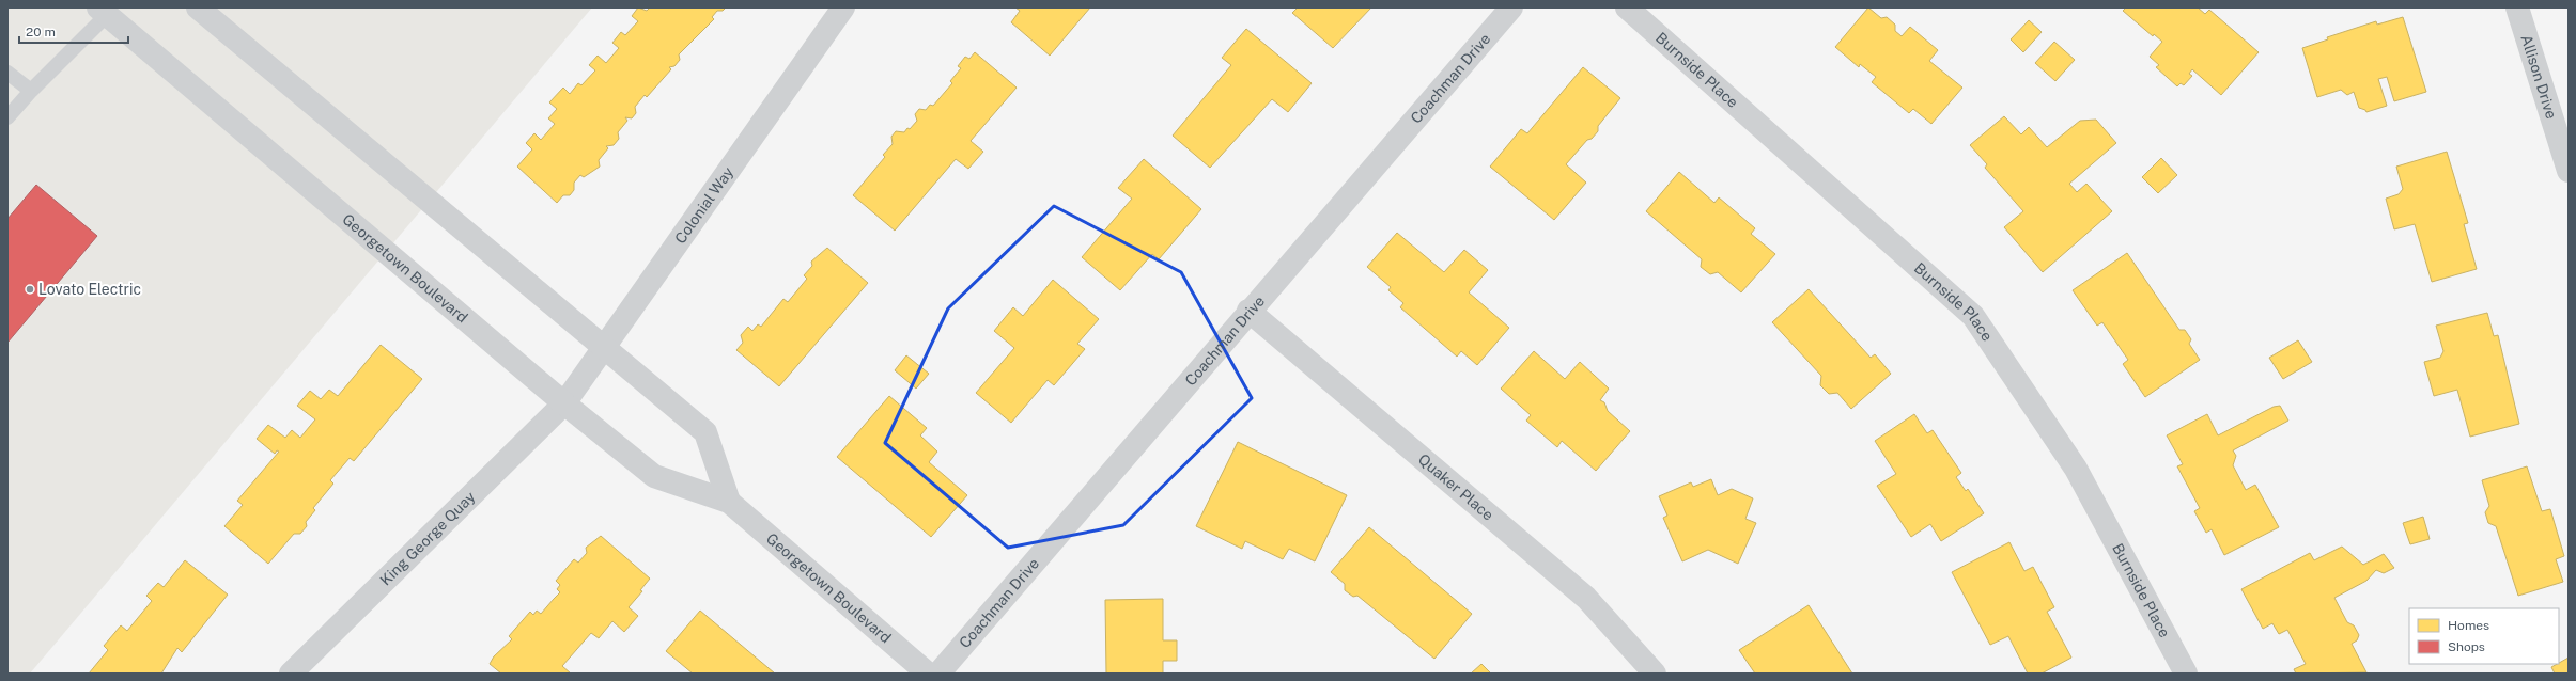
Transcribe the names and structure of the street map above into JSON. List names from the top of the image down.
{
  "streets": {
    "street": [
      "Burnside Place",
      "Allison Drive",
      "Coachman Drive",
      "Colonial Way",
      "Georgetown Boulevard",
      "Quaker Place",
      "King George Quay"
    ]
  },
  "crossings": [
    ["Coachman Drive", "Quaker Place"],
    ["Colonial Way", "Georgetown Boulevard"],
    ["Colonial Way", "King George Quay"],
    ["Georgetown Boulevard", "King George Quay"]
  ],
  "places": ["Lovato Electric"],
  "legend": ["Homes", "Shops"],
  "scale_bar": "20 m"
}
